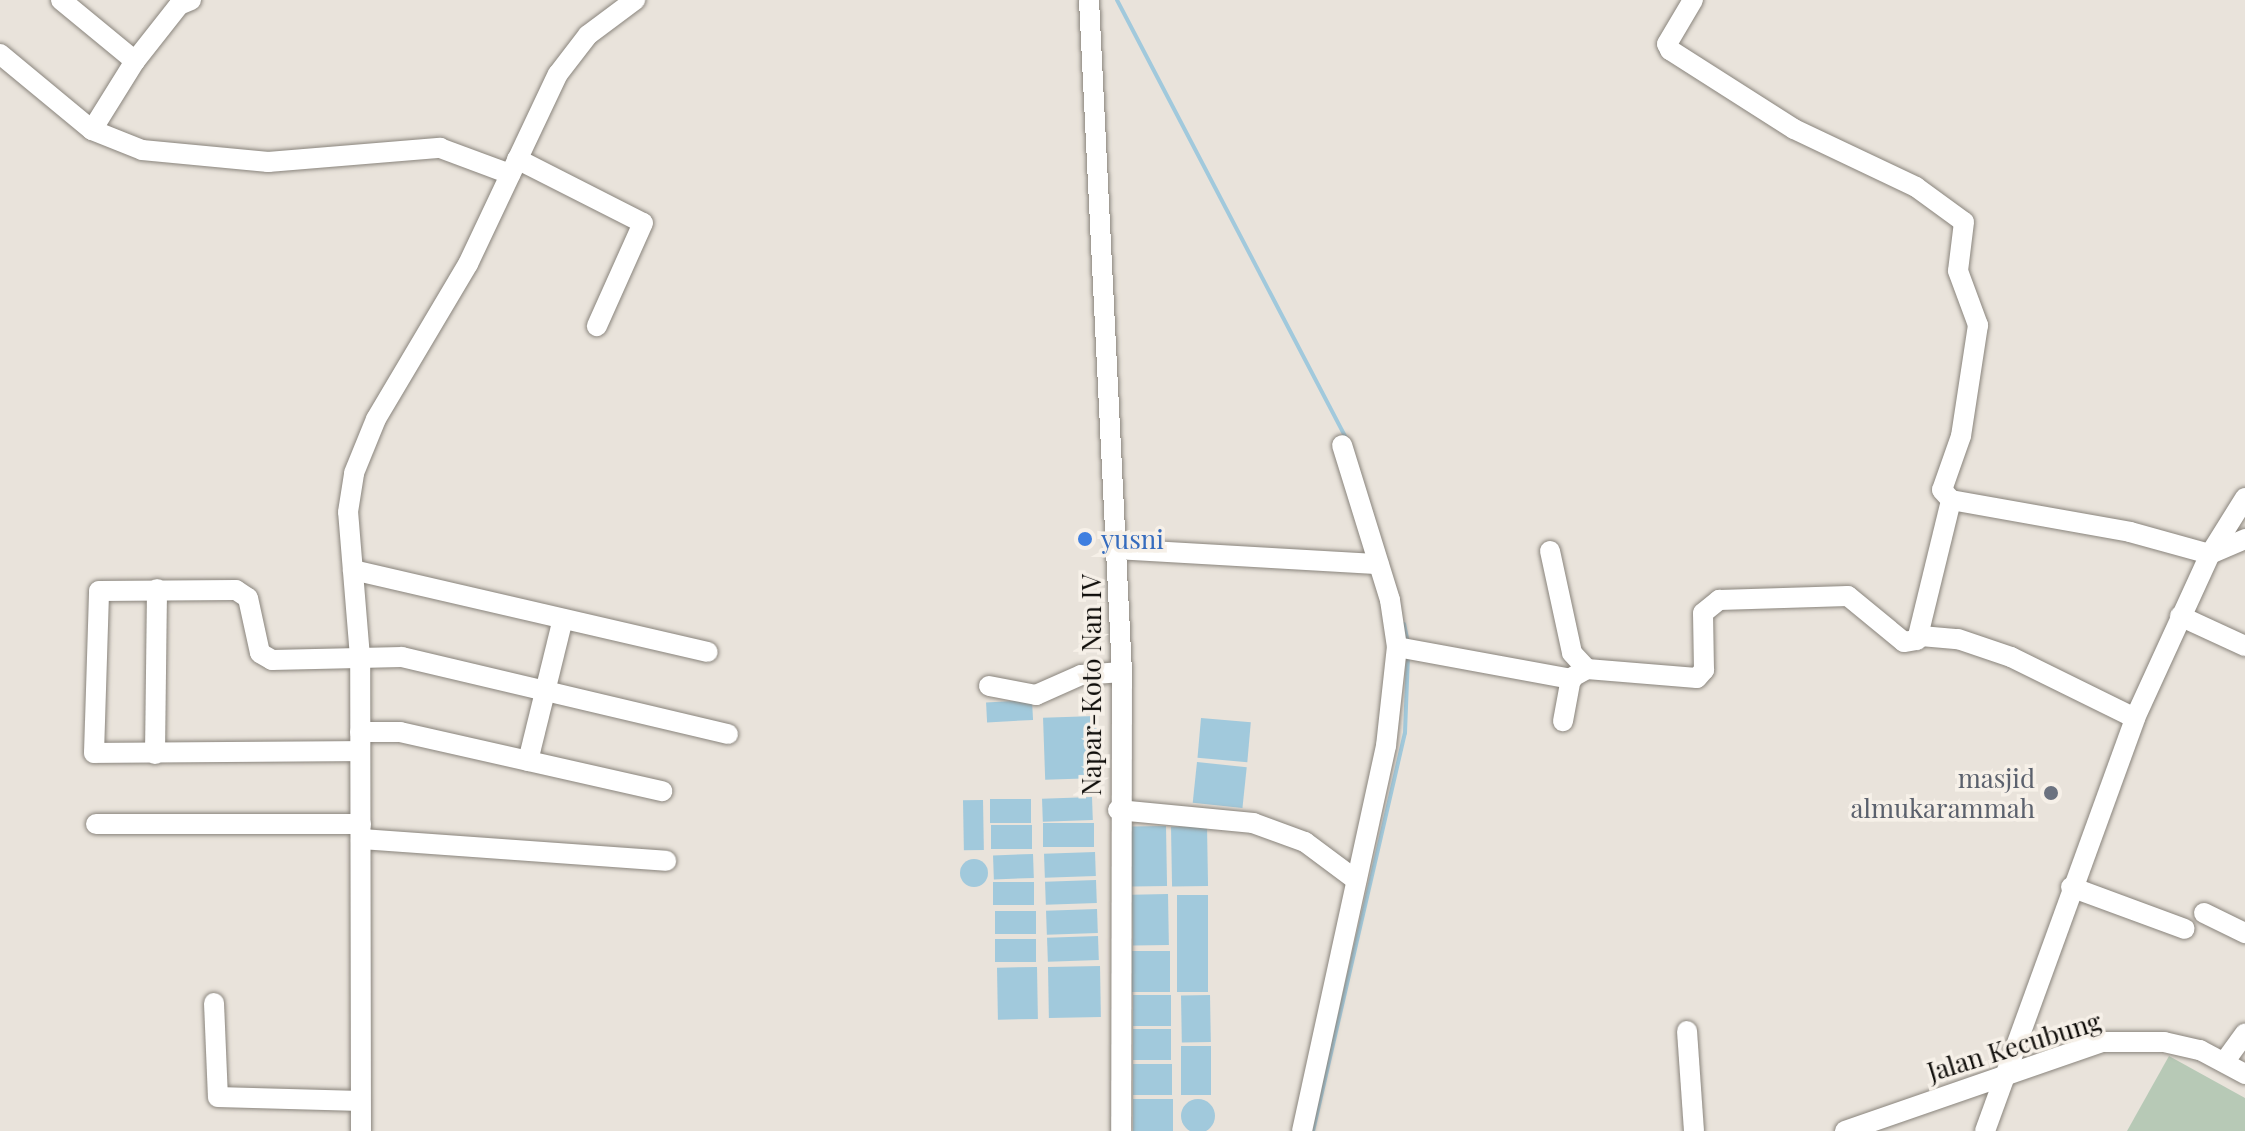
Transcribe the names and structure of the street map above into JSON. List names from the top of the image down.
{
  "streets": {
    "street": ["Napar-Koto Nan IV", "Jalan Kecubung"]
  },
  "places": ["yusni", "masjid almukarammah"]
}
